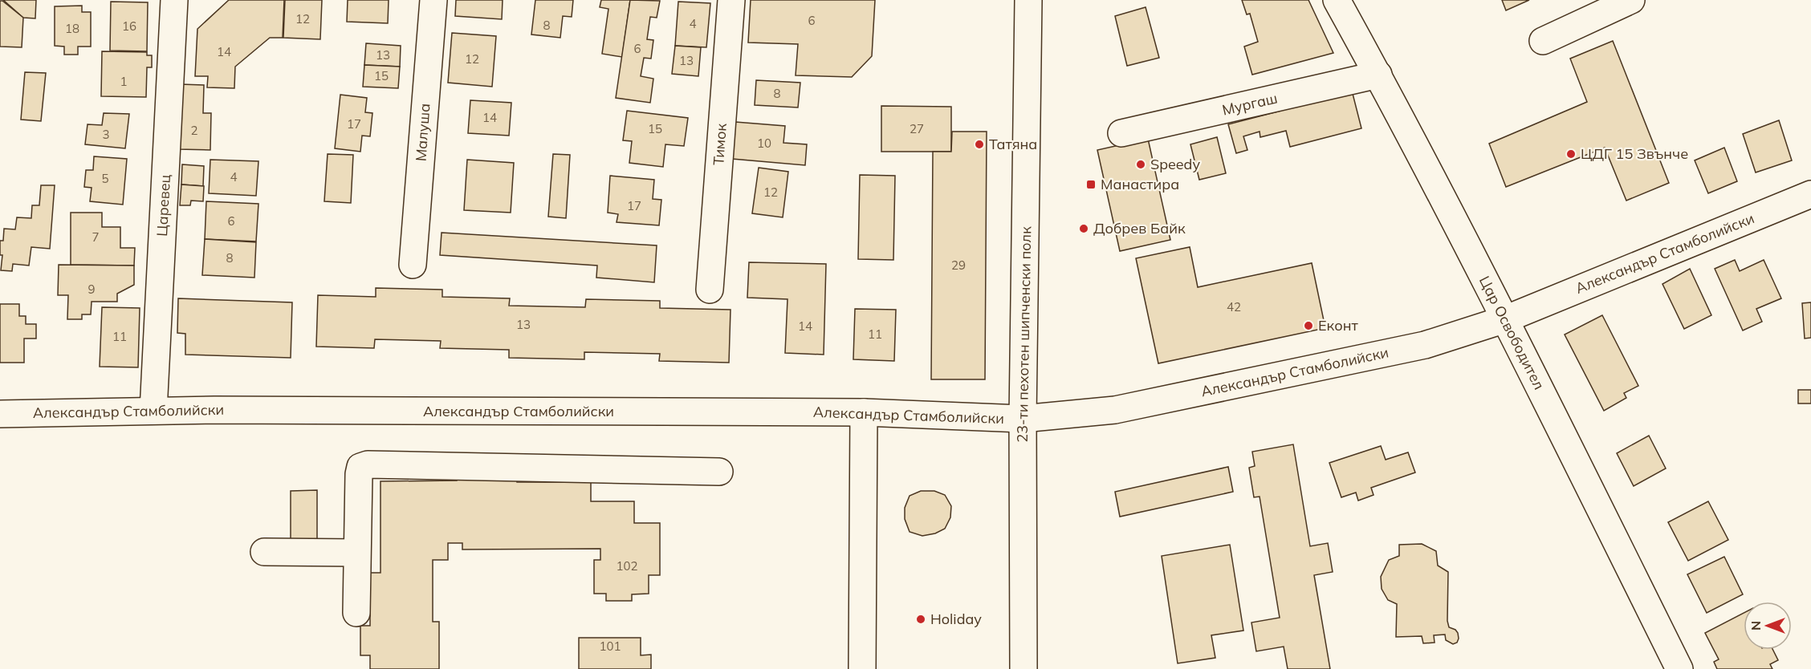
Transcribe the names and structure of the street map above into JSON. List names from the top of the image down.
{
  "streets": {
    "street": [
      "Мургаш",
      "Малуша",
      "Тимок",
      "Царевец",
      "Александър Стамболийски",
      "Цар Освободител",
      "23-ти пехотен шипченски полк"
    ]
  },
  "crossings": [
    ["Мургаш", "Цар Освободител"],
    ["Царевец", "Александър Стамболийски"],
    ["Александър Стамболийски", "Цар Освободител"],
    ["Александър Стамболийски", "23-ти пехотен шипченски полк"]
  ],
  "places": {
    "other": [
      "Татяна",
      "ЦДГ 15 Звънче",
      "Speedy",
      "Добрев Байк",
      "Еконт",
      "Holiday"
    ],
    "transit": ["Манастира"]
  },
  "house_numbers": [
    "12",
    "6",
    "4",
    "8",
    "16",
    "18",
    "6",
    "14",
    "13",
    "12",
    "13",
    "15",
    "1",
    "8",
    "14",
    "17",
    "15",
    "27",
    "2",
    "3",
    "10",
    "4",
    "5",
    "12",
    "17",
    "6",
    "7",
    "8",
    "29",
    "9",
    "42",
    "13",
    "14",
    "11",
    "11",
    "102",
    "101"
  ],
  "north": "left"
}
